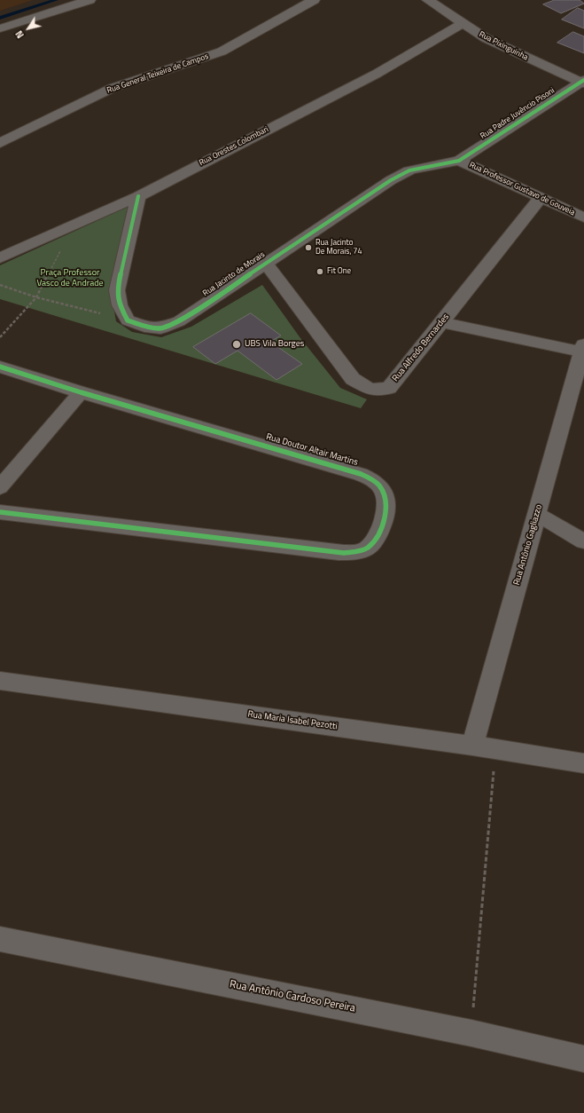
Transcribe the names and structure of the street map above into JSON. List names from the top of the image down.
{
  "streets": {
    "street": [
      "Rua Pixinguinha",
      "Rua General Teixeira de Campos",
      "Rua Padre Juvêncio Pisoni",
      "Rua Orestes Colombari",
      "Rua Professor Gustavo de Gouveia",
      "Rua Jacinto de Morais",
      "Rua Alfredo Bernardes",
      "Rua Doutor Altair Martins",
      "Rua Antônio Gagliazzo",
      "Rua Maria Isabel Pezotti",
      "Rua Antônio Cardoso Pereira"
    ]
  },
  "crossings": [
    ["Rua Pixinguinha", "Rua Padre Juvêncio Pisoni"],
    ["Rua Pixinguinha", "Rua Orestes Colombari"],
    ["Rua Padre Juvêncio Pisoni", "Rua Professor Gustavo de Gouveia"],
    ["Rua Padre Juvêncio Pisoni", "Rua Jacinto de Morais"],
    ["Rua Professor Gustavo de Gouveia", "Rua Jacinto de Morais"],
    ["Rua Professor Gustavo de Gouveia", "Rua Alfredo Bernardes"],
    ["Rua Jacinto de Morais", "Rua Alfredo Bernardes"],
    ["Rua Antônio Gagliazzo", "Rua Maria Isabel Pezotti"]
  ],
  "parks": ["Praça Professor Vasco de Andrade"],
  "places": ["Rua Jacinto De Morais, 74", "Fit One", "UBS Vila Borges"],
  "north": "bottom left"
}
